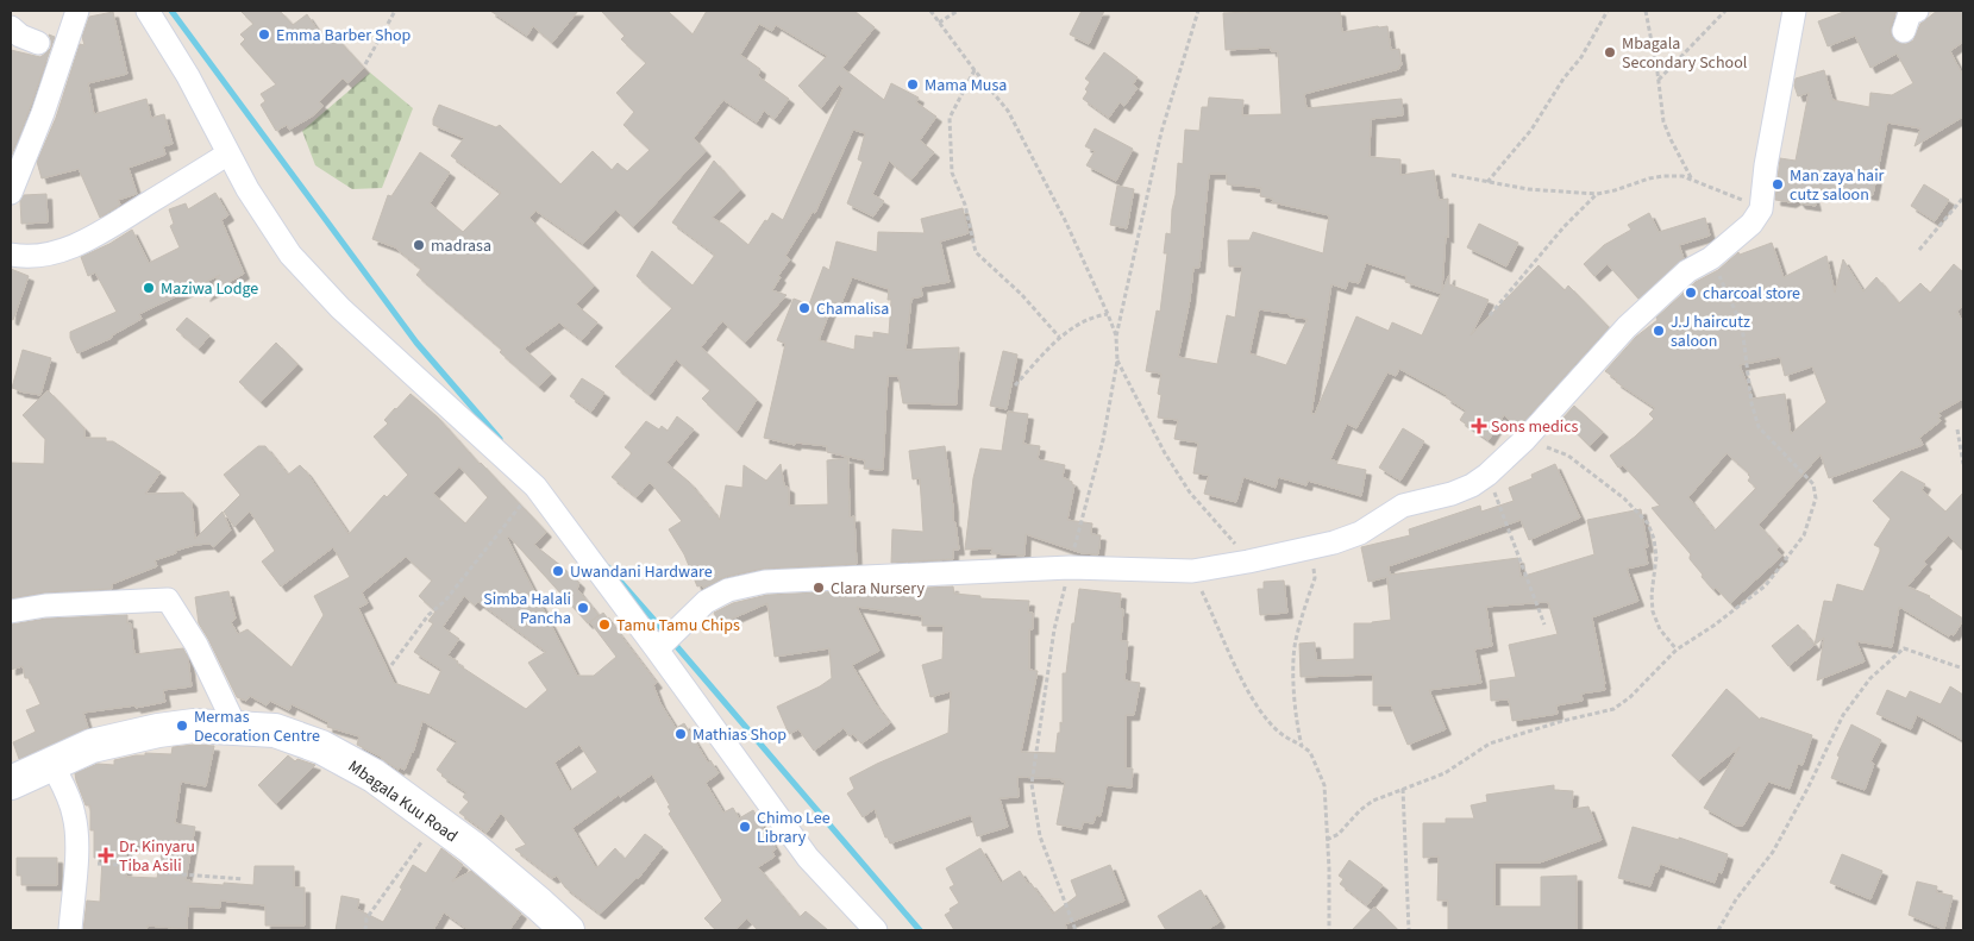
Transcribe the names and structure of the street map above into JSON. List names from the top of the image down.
{
  "streets": {
    "street": ["Mbagala Kuu Road"]
  },
  "places": {
    "other": [
      "Emma Barber Shop",
      "Mbagala Secondary School",
      "Mama Musa",
      "Man zaya hair cutz saloon",
      "madrasa",
      "Maziwa Lodge",
      "charcoal store",
      "Chamalisa",
      "J.J haircutz saloon",
      "Uwandani Hardware",
      "Clara Nursery",
      "Simba Halali Pancha",
      "Tamu Tamu Chips",
      "Mermas Decoration Centre",
      "Mathias Shop",
      "Chimo Lee Library"
    ],
    "health": ["Sons medics", "Dr. Kinyaru Tiba Asili"]
  }
}
